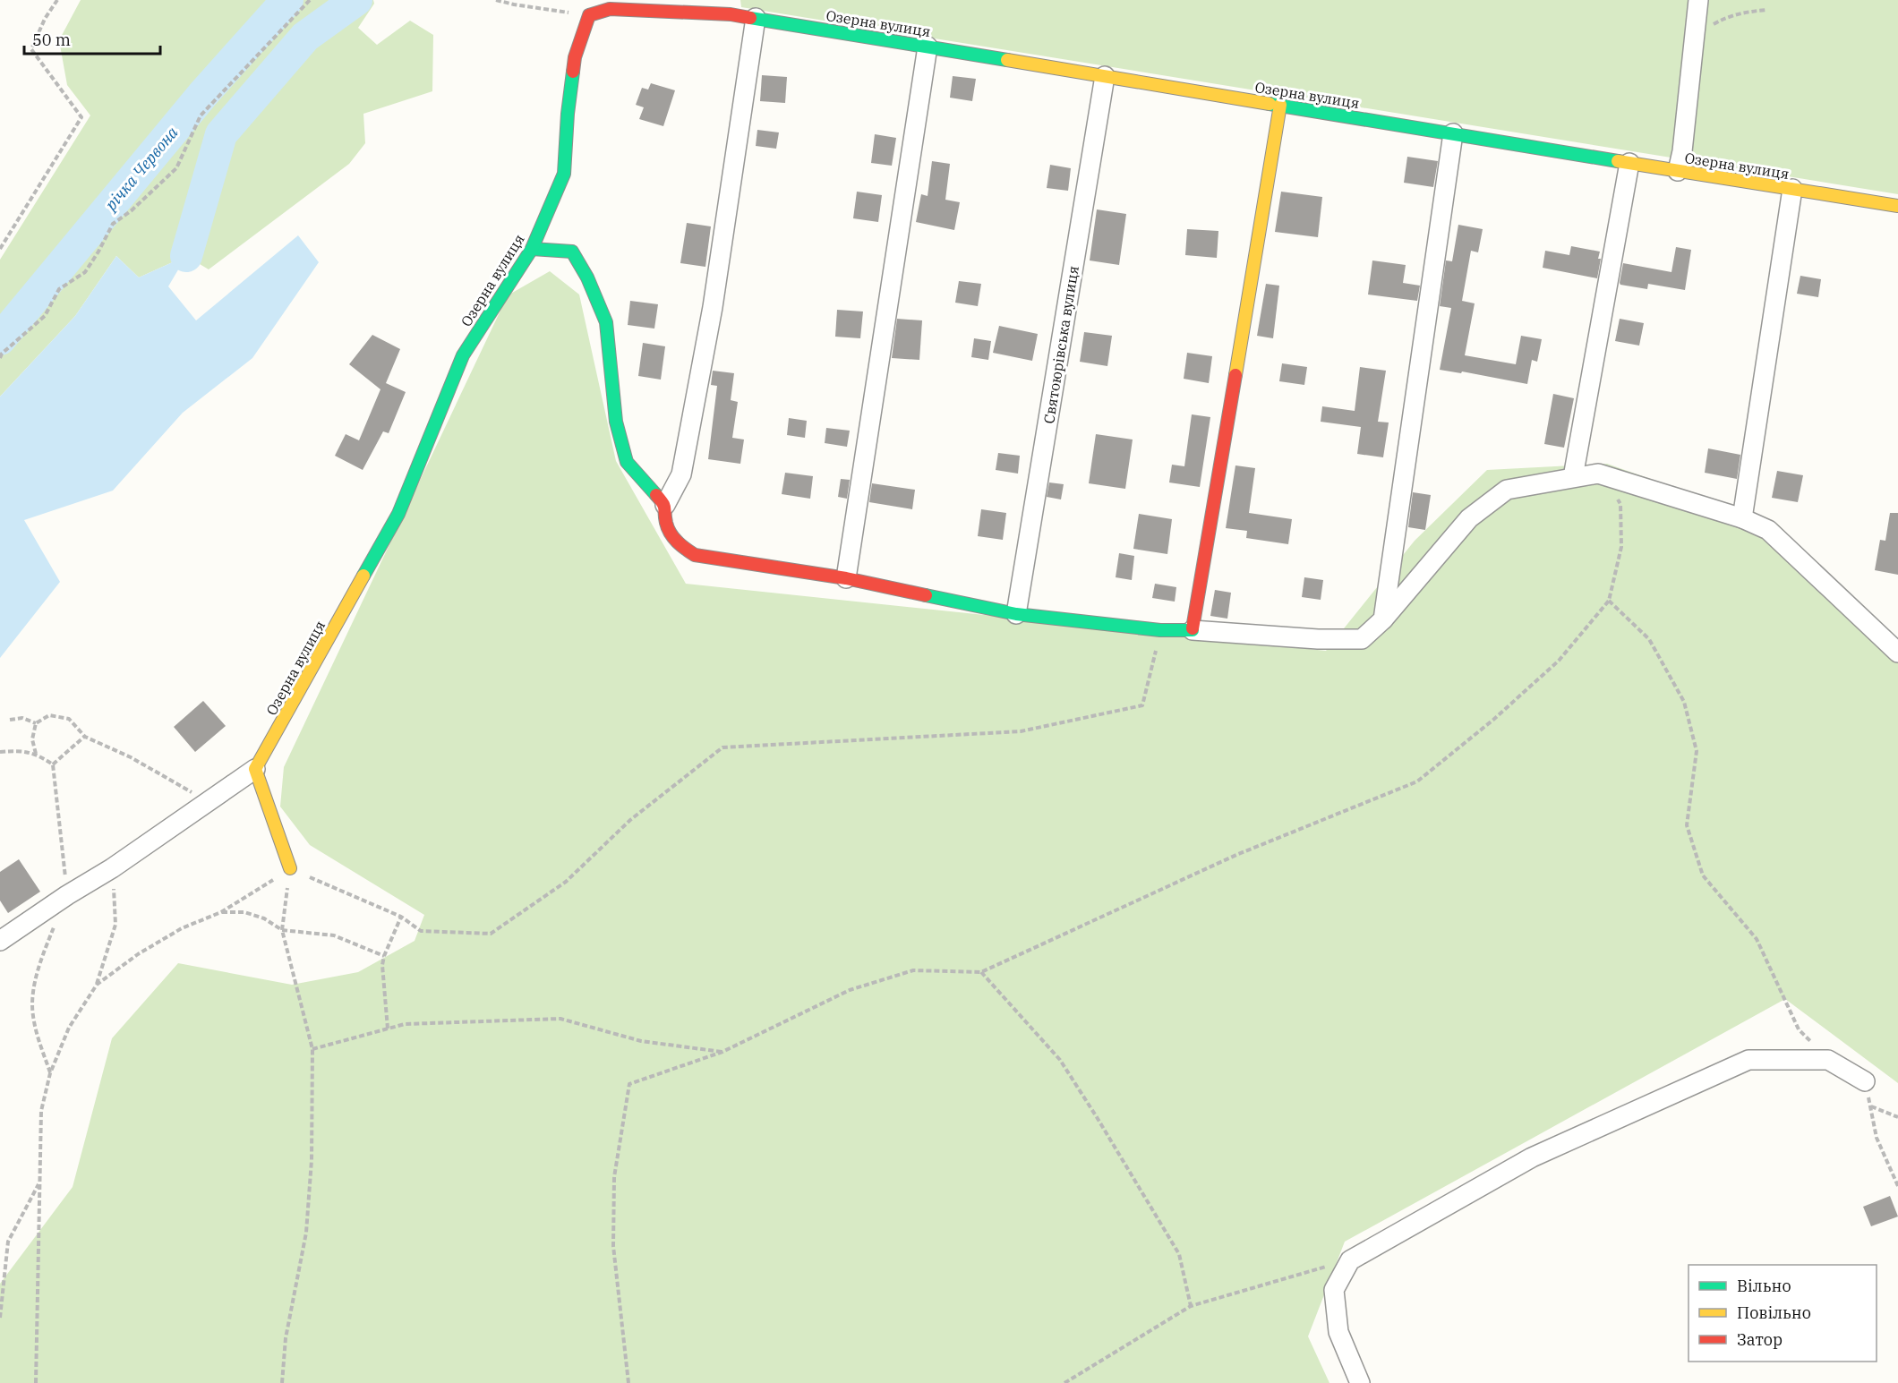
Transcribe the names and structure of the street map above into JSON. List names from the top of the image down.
{
  "streets": {
    "street": ["Озерна вулиця", "Святоюрівська вулиця"]
  },
  "crossings": [
    ["Озерна вулиця", "Святоюрівська вулиця"]
  ],
  "water": ["річка Червона"],
  "legend": ["Вільно", "Повільно", "Затор"],
  "scale_bar": "50 m"
}
